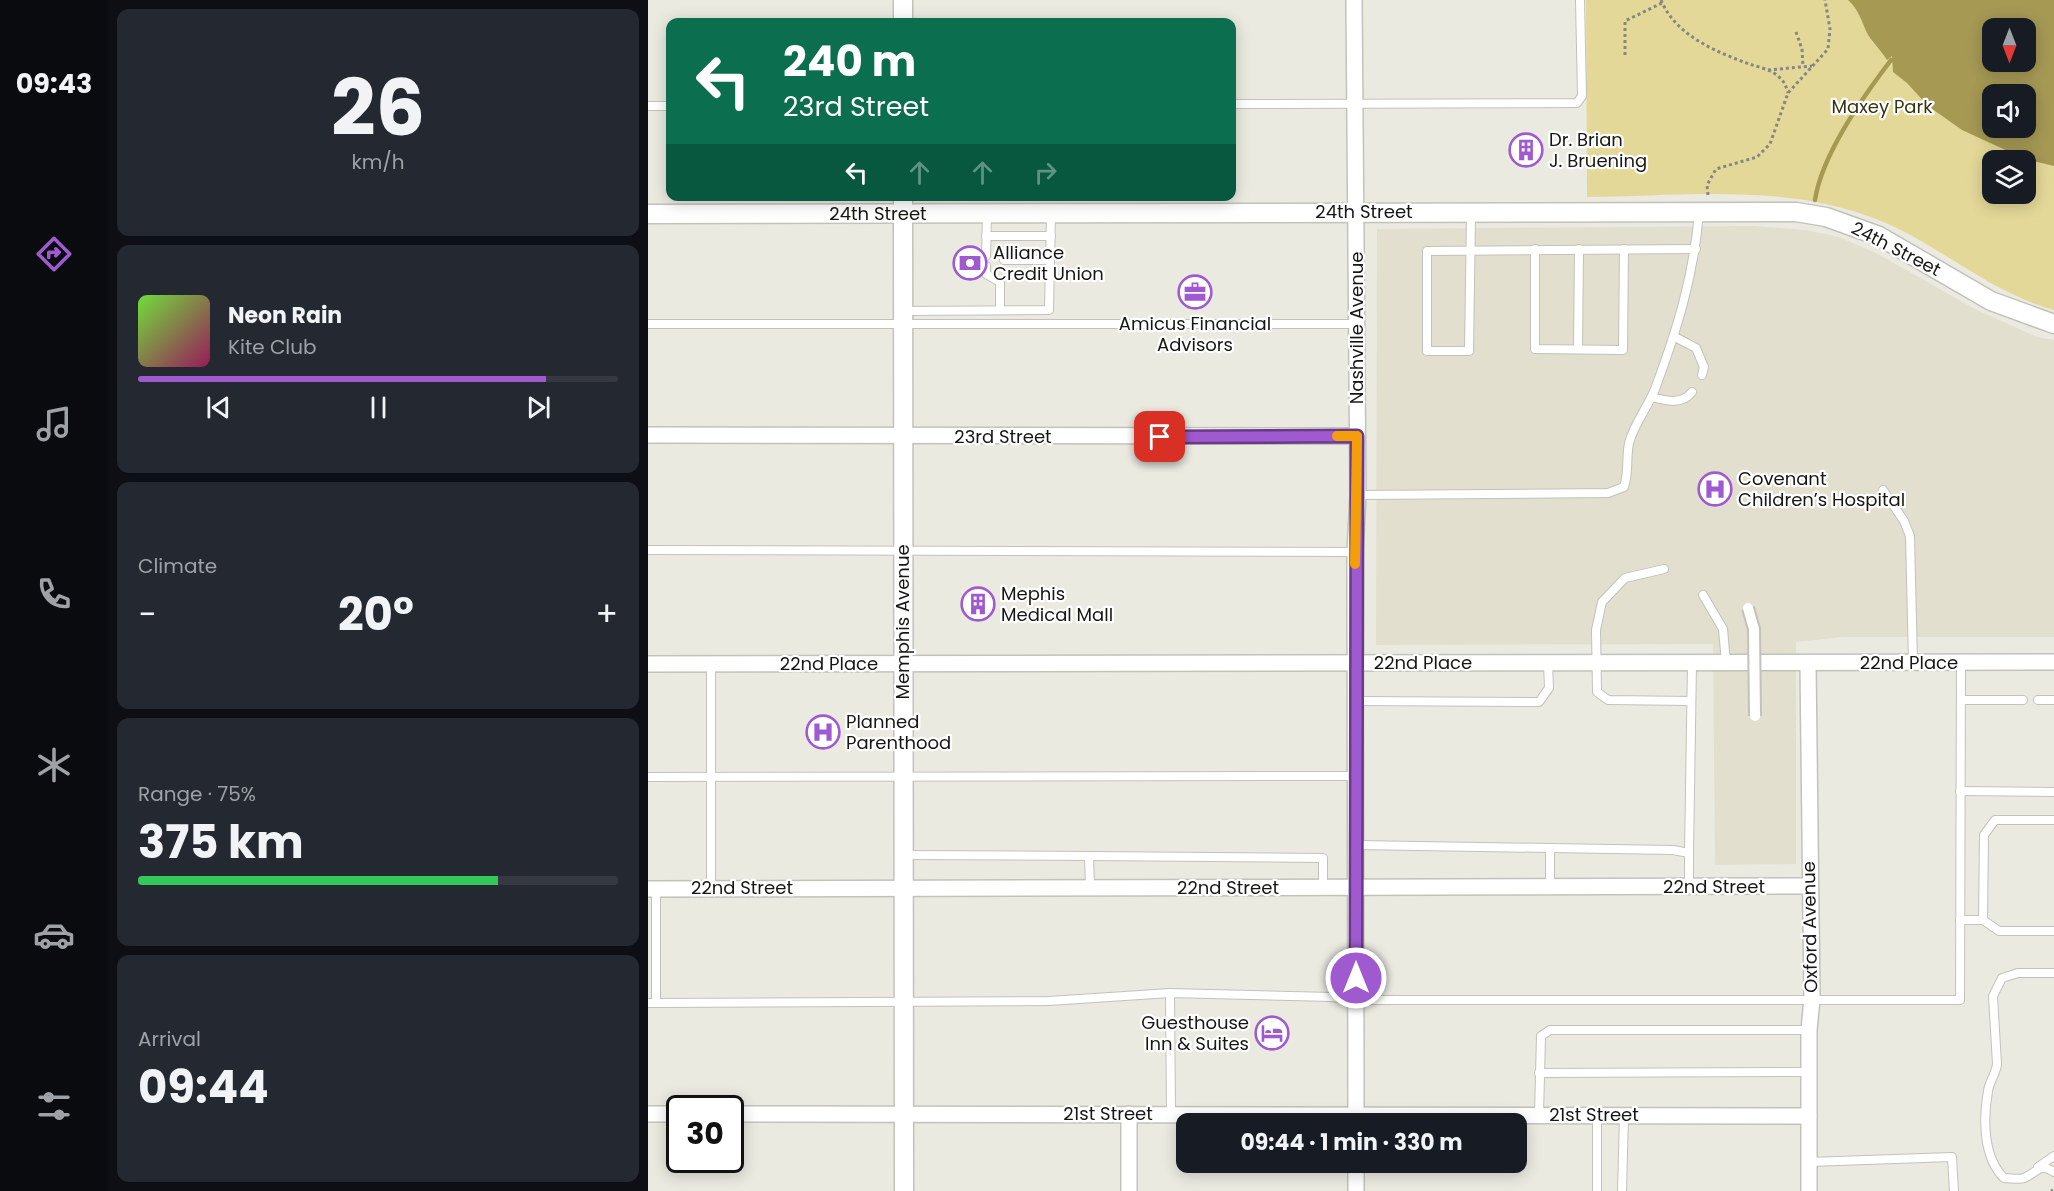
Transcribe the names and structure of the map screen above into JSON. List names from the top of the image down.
{
  "streets": {
    "street": [
      "24th Street",
      "Nashville Avenue",
      "23rd Street",
      "Memphis Avenue",
      "22nd Place",
      "22nd Street",
      "Oxford Avenue",
      "21st Street"
    ]
  },
  "crossings": [
    ["24th Street", "Nashville Avenue"],
    ["24th Street", "Memphis Avenue"],
    ["Nashville Avenue", "23rd Street"],
    ["Nashville Avenue", "22nd Place"],
    ["Nashville Avenue", "22nd Street"],
    ["23rd Street", "Memphis Avenue"],
    ["Memphis Avenue", "22nd Place"],
    ["Memphis Avenue", "22nd Street"],
    ["Memphis Avenue", "21st Street"],
    ["22nd Place", "Oxford Avenue"],
    ["22nd Street", "Oxford Avenue"],
    ["Oxford Avenue", "21st Street"]
  ],
  "parks": ["Maxey Park"],
  "places": {
    "building": ["Dr. Brian J. Bruening", "Mephis Medical Mall"],
    "bank": ["Alliance Credit Union"],
    "office": ["Amicus Financial Advisors"],
    "hospital": ["Covenant Children’s Hospital", "Planned Parenthood"],
    "hotel": ["Guesthouse Inn & Suites"]
  },
  "north": "bottom",
  "page": {
    "tabs": "09:43",
    "tile": [
      ["26", "km/h"],
      "Climate",
      ["Range · 75%", "375 km"],
      ["Arrival", "09:44"]
    ],
    "turn": ["240 m", "23rd Street"],
    "song": ["Neon Rain", "Kite Club"],
    "heat": ["−", "20°", "+"],
    "limit": "30",
    "trip": "09:44 · 1 min · 330 m"
  }
}
